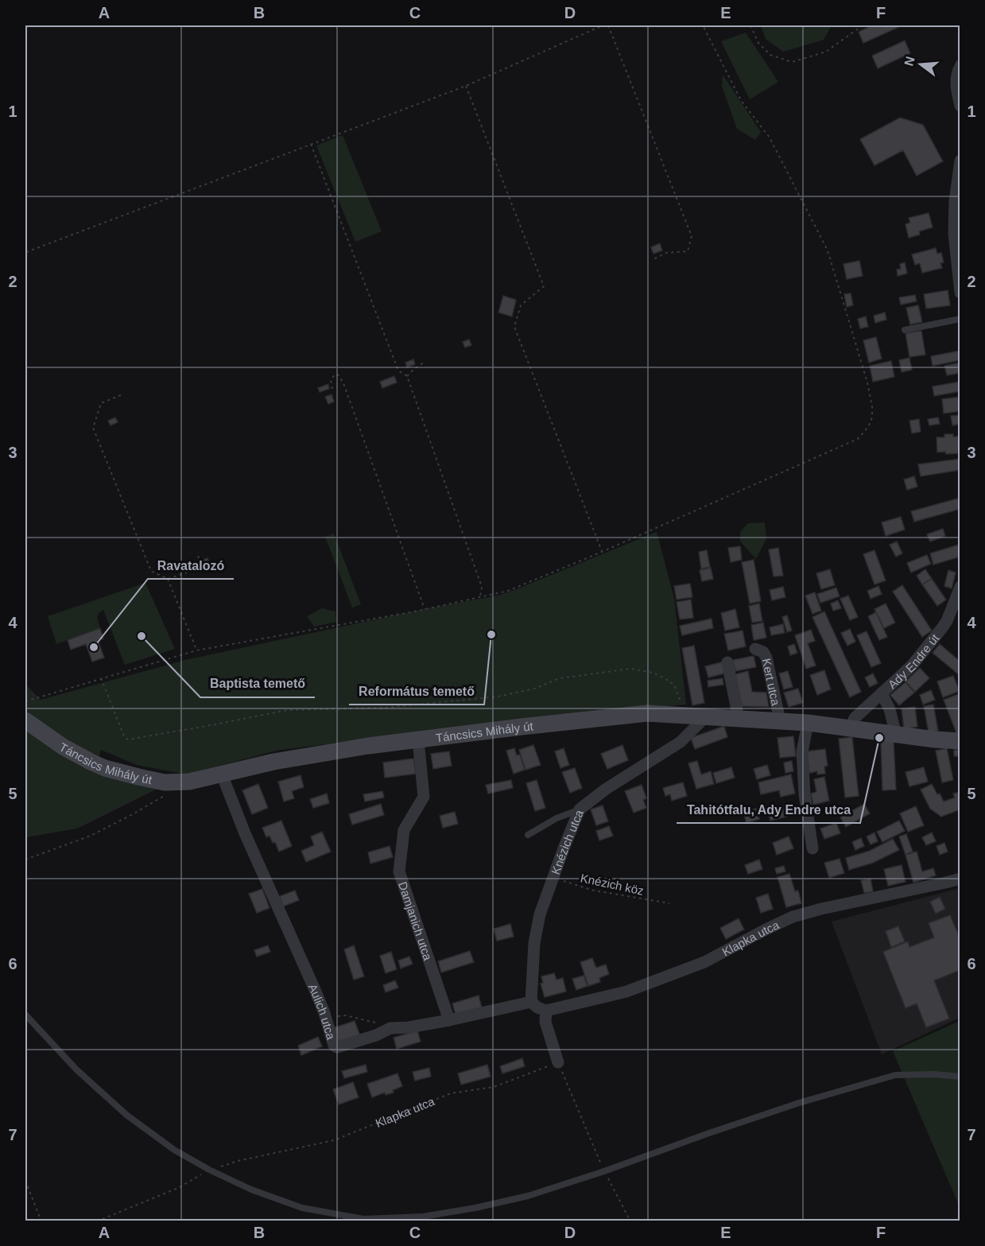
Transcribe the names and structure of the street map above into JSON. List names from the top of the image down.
{
  "streets": {
    "main road": ["Táncsics Mihály út"],
    "street": [
      "Ady Endre út",
      "Kert utca",
      "Knézich utca",
      "Damjanich utca",
      "Klapka utca",
      "Aulich utca"
    ],
    "path": ["Knézich köz"]
  },
  "crossings": [
    ["Ady Endre út", "Táncsics Mihály út"],
    ["Kert utca", "Táncsics Mihály út"],
    ["Táncsics Mihály út", "Knézich utca"],
    ["Táncsics Mihály út", "Damjanich utca"],
    ["Táncsics Mihály út", "Aulich utca"],
    ["Knézich utca", "Knézich köz"],
    ["Knézich utca", "Aulich utca"],
    ["Damjanich utca", "Aulich utca"]
  ],
  "places": [
    "Református temető",
    "Baptista temető",
    "Ravatalozó",
    "Tahitótfalu, Ady Endre utca"
  ],
  "north": "left",
  "grid": {
    "columns": [
      "A",
      "B",
      "C",
      "D",
      "E",
      "F"
    ],
    "rows": [
      "1",
      "2",
      "3",
      "4",
      "5",
      "6",
      "7"
    ]
  }
}
